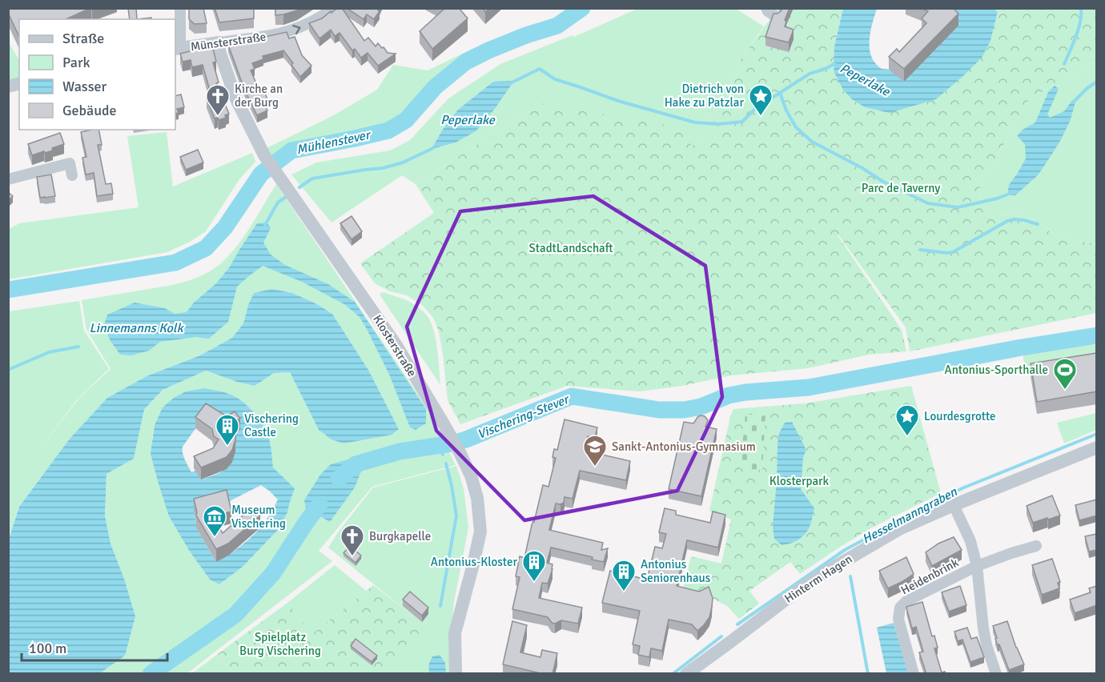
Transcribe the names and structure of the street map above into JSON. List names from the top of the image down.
{
  "streets": {
    "street": [
      "Münsterstraße",
      "Klosterstraße",
      "Heidenbrink",
      "Hinterm Hagen"
    ]
  },
  "crossings": [
    ["Münsterstraße", "Klosterstraße"]
  ],
  "one_way": ["Münsterstraße"],
  "water": [
    "Peperlake",
    "Mühlenstever",
    "Linnemanns Kolk",
    "Vischering-Stever",
    "Hesselmanngraben"
  ],
  "parks": [
    "Parc de Taverny",
    "StadtLandschaft",
    "Klosterpark",
    "Spielplatz Burg Vischering"
  ],
  "places": {
    "church": ["Kirche an der Burg", "Burgkapelle"],
    "place": ["Dietrich von Hake zu Patzlar", "Lourdesgrotte"],
    "sports": ["Antonius-Sporthalle"],
    "building": ["Vischering Castle", "Antonius-Kloster", "Antonius Seniorenhaus"],
    "school or university": ["Sankt-Antonius-Gymnasium"],
    "museum": ["Museum Vischering"]
  },
  "legend": [
    "Straße",
    "Park",
    "Wasser",
    "Gebäude"
  ],
  "scale_bar": "100 m"
}
